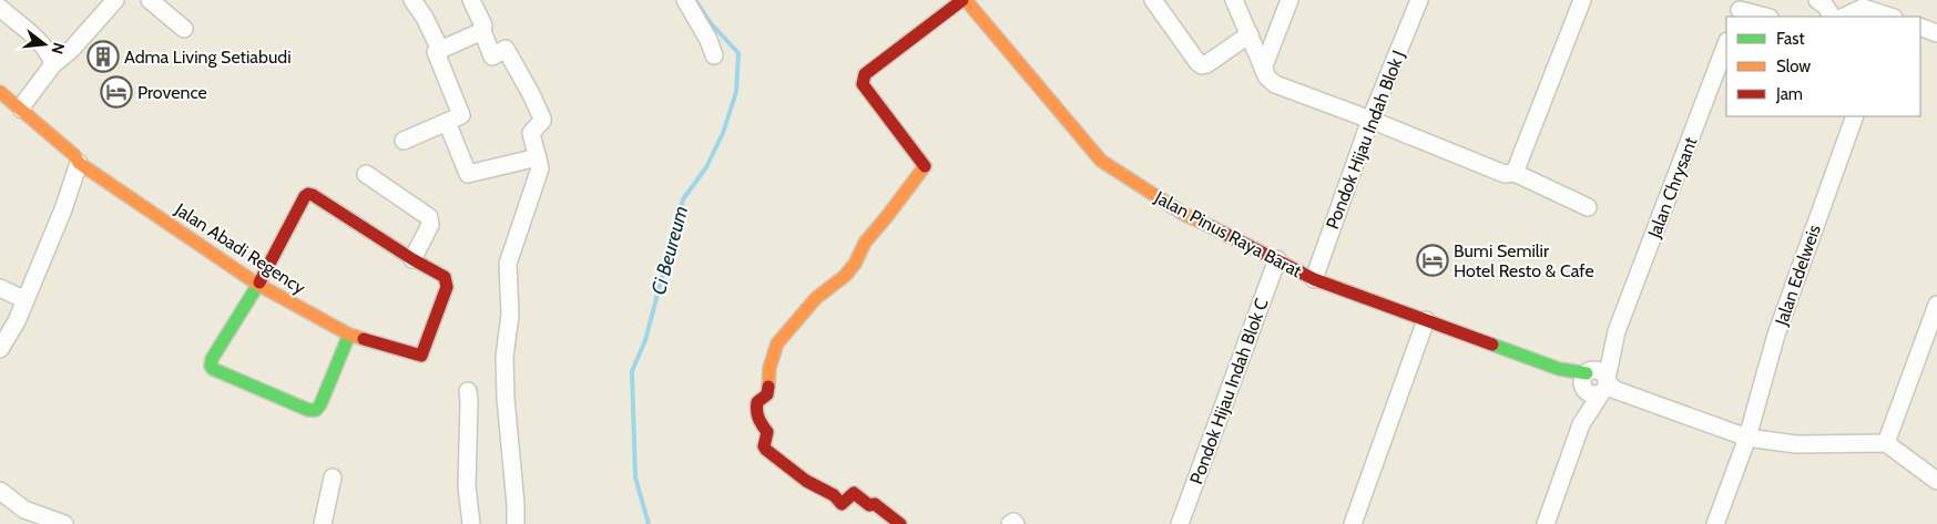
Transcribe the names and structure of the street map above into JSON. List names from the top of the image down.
{
  "streets": {
    "street": [
      "Pondok Hijau Indah Blok J",
      "Jalan Chrysant",
      "Jalan Pinus Raya Barat",
      "Jalan Abadi Regency",
      "Jalan Edelweis",
      "Pondok Hijau Indah Blok C"
    ]
  },
  "crossings": [
    ["Pondok Hijau Indah Blok J", "Jalan Pinus Raya Barat"],
    ["Jalan Pinus Raya Barat", "Pondok Hijau Indah Blok C"]
  ],
  "water": ["Ci Beureum"],
  "places": {
    "building": ["Adma Living Setiabudi"],
    "hotel": ["Provence", "Bumi Semilir Hotel Resto & Cafe"]
  },
  "legend": ["Fast", "Slow", "Jam"],
  "north": "right"
}
